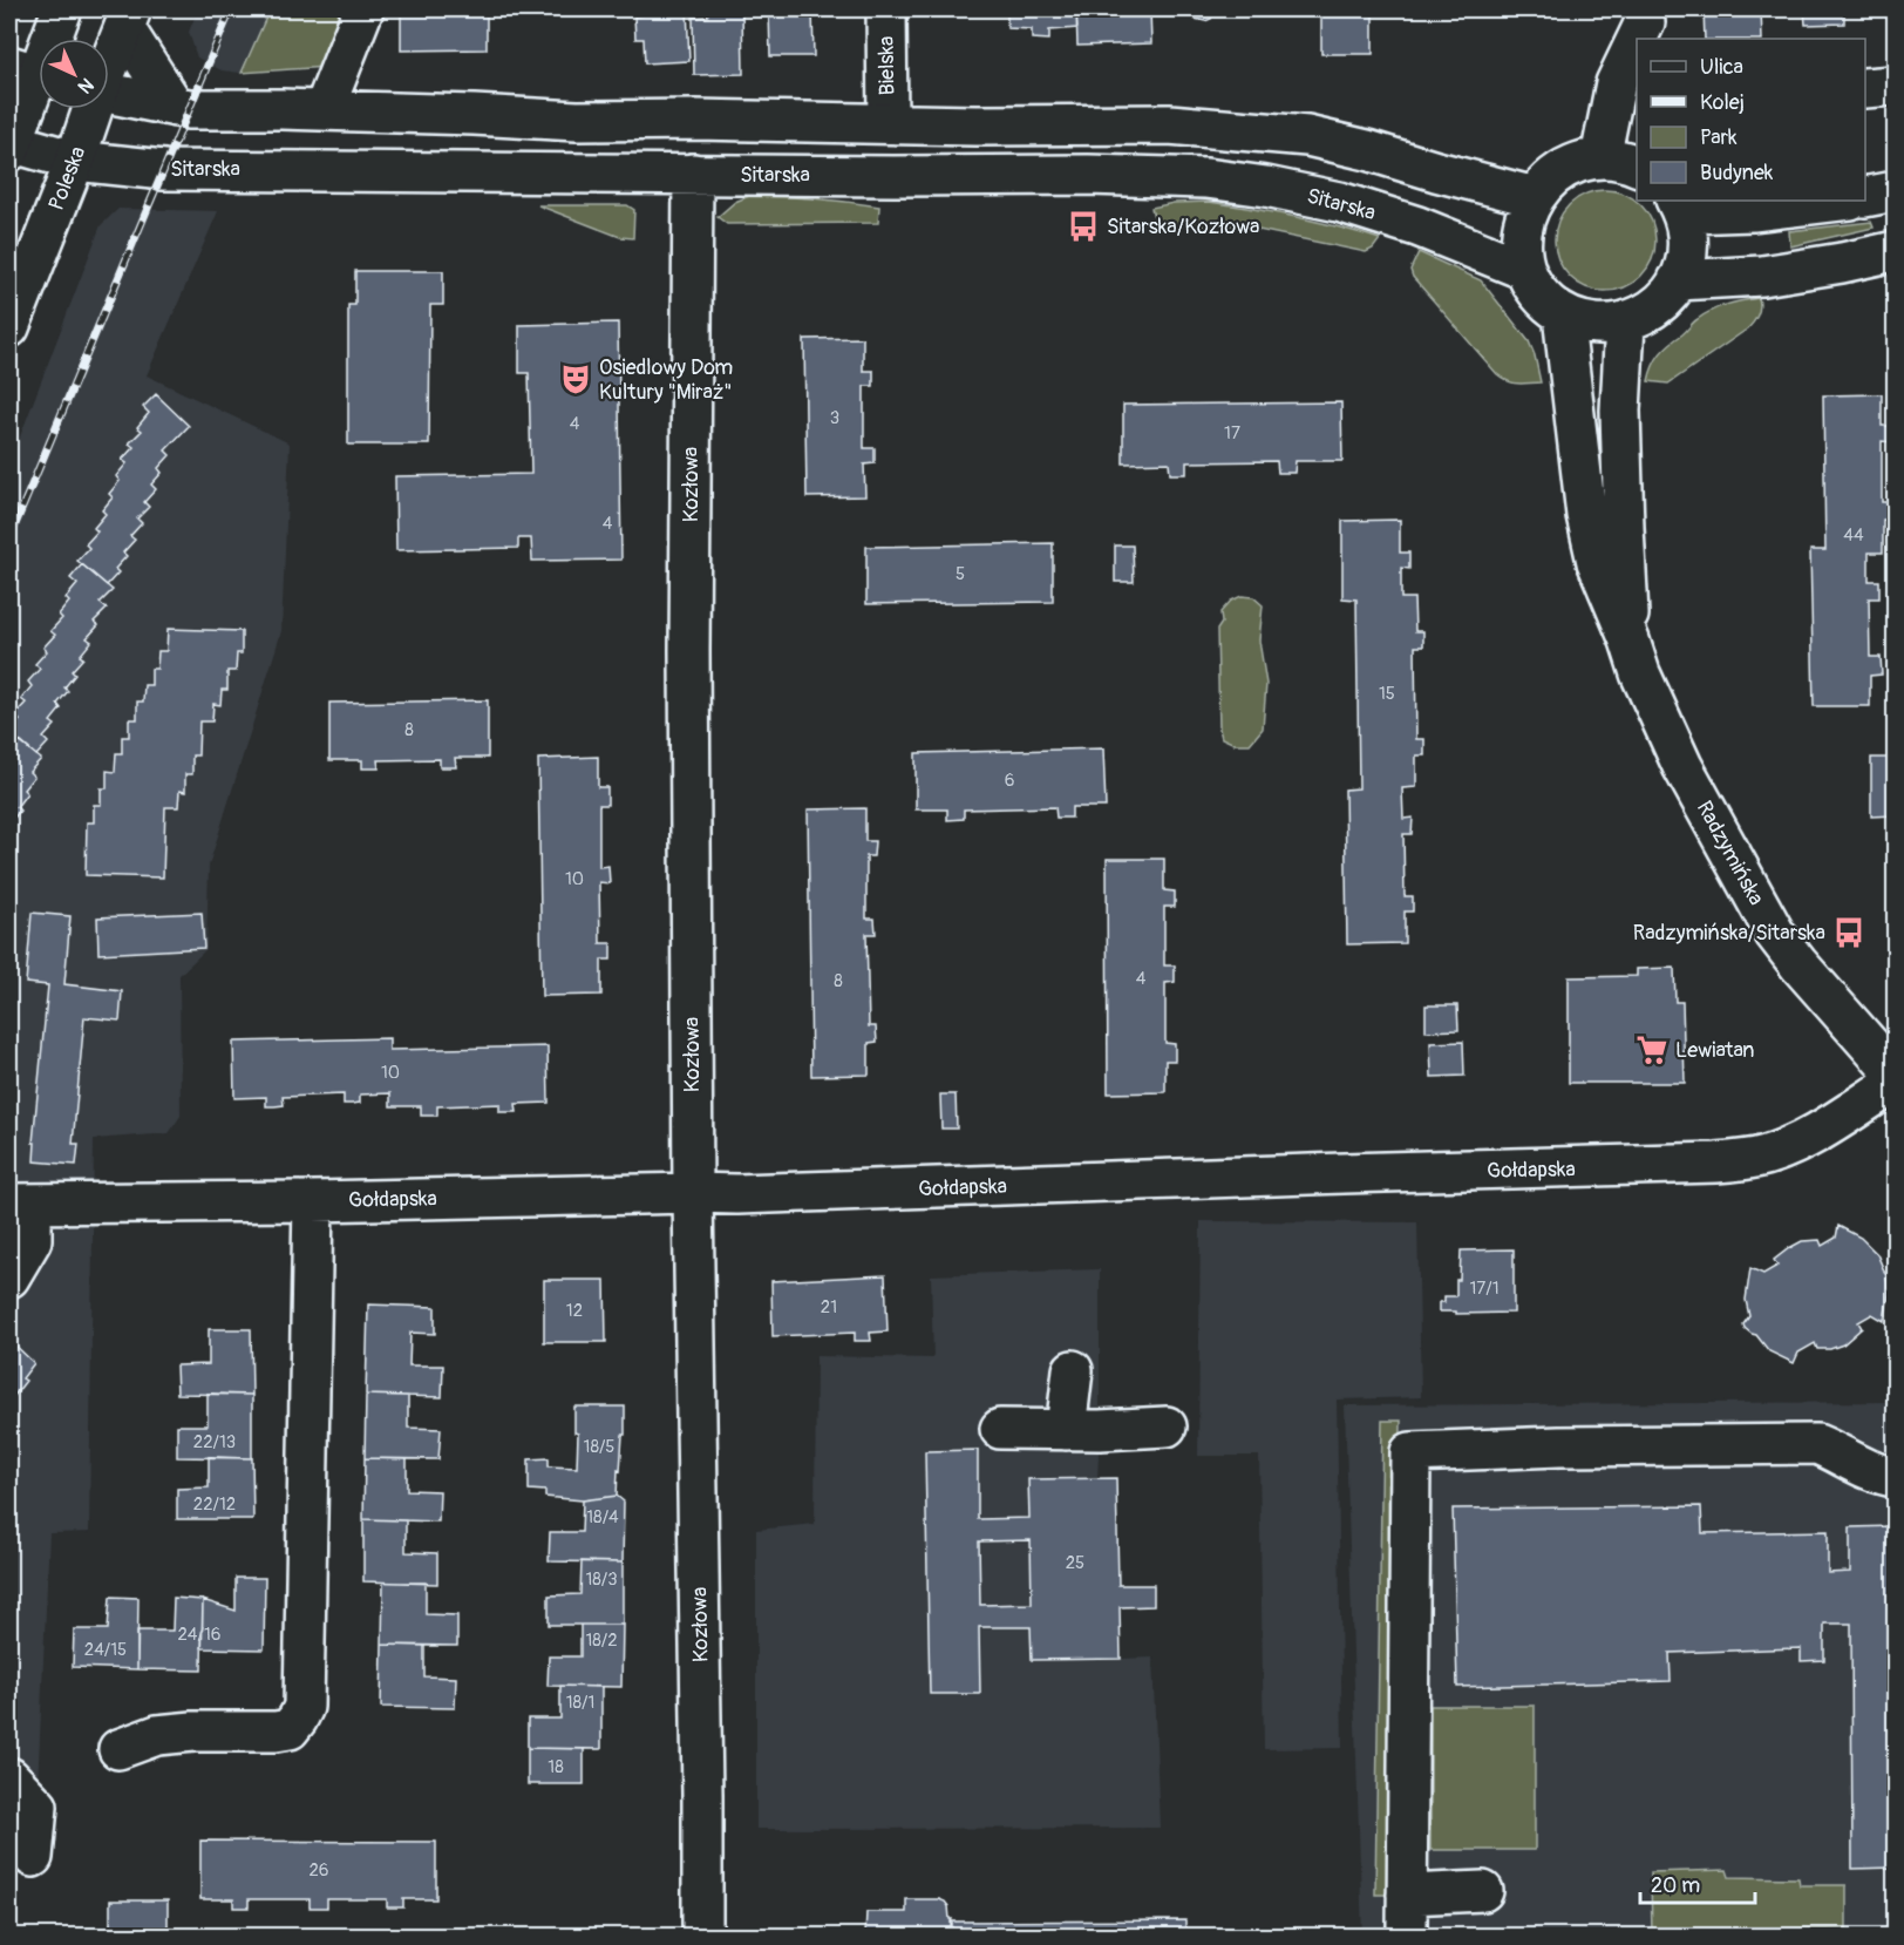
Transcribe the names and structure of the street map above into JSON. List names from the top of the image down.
{
  "streets": {
    "street": [
      "Bielska",
      "Sitarska",
      "Poleska",
      "Kozłowa",
      "Radzymińska",
      "Gołdapska"
    ]
  },
  "crossings": [
    ["Sitarska", "Poleska"],
    ["Sitarska", "Kozłowa"],
    ["Kozłowa", "Gołdapska"]
  ],
  "places": {
    "bus stop": ["Sitarska/Kozłowa", "Radzymińska/Sitarska"],
    "theatre": ["Osiedlowy Dom Kultury \"Miraż\""],
    "supermarket": ["Lewiatan"]
  },
  "house_numbers": [
    "3",
    "4",
    "17",
    "4",
    "44",
    "5",
    "15",
    "8",
    "6",
    "10",
    "4",
    "8",
    "10",
    "17/1",
    "21",
    "12",
    "22/13",
    "18/5",
    "22/12",
    "18/4",
    "25",
    "18/3",
    "24/16",
    "18/2",
    "24/15",
    "18/1",
    "18",
    "26"
  ],
  "legend": [
    "Ulica",
    "Kolej",
    "Park",
    "Budynek"
  ],
  "scale_bar": "20 m",
  "north": "bottom right"
}
